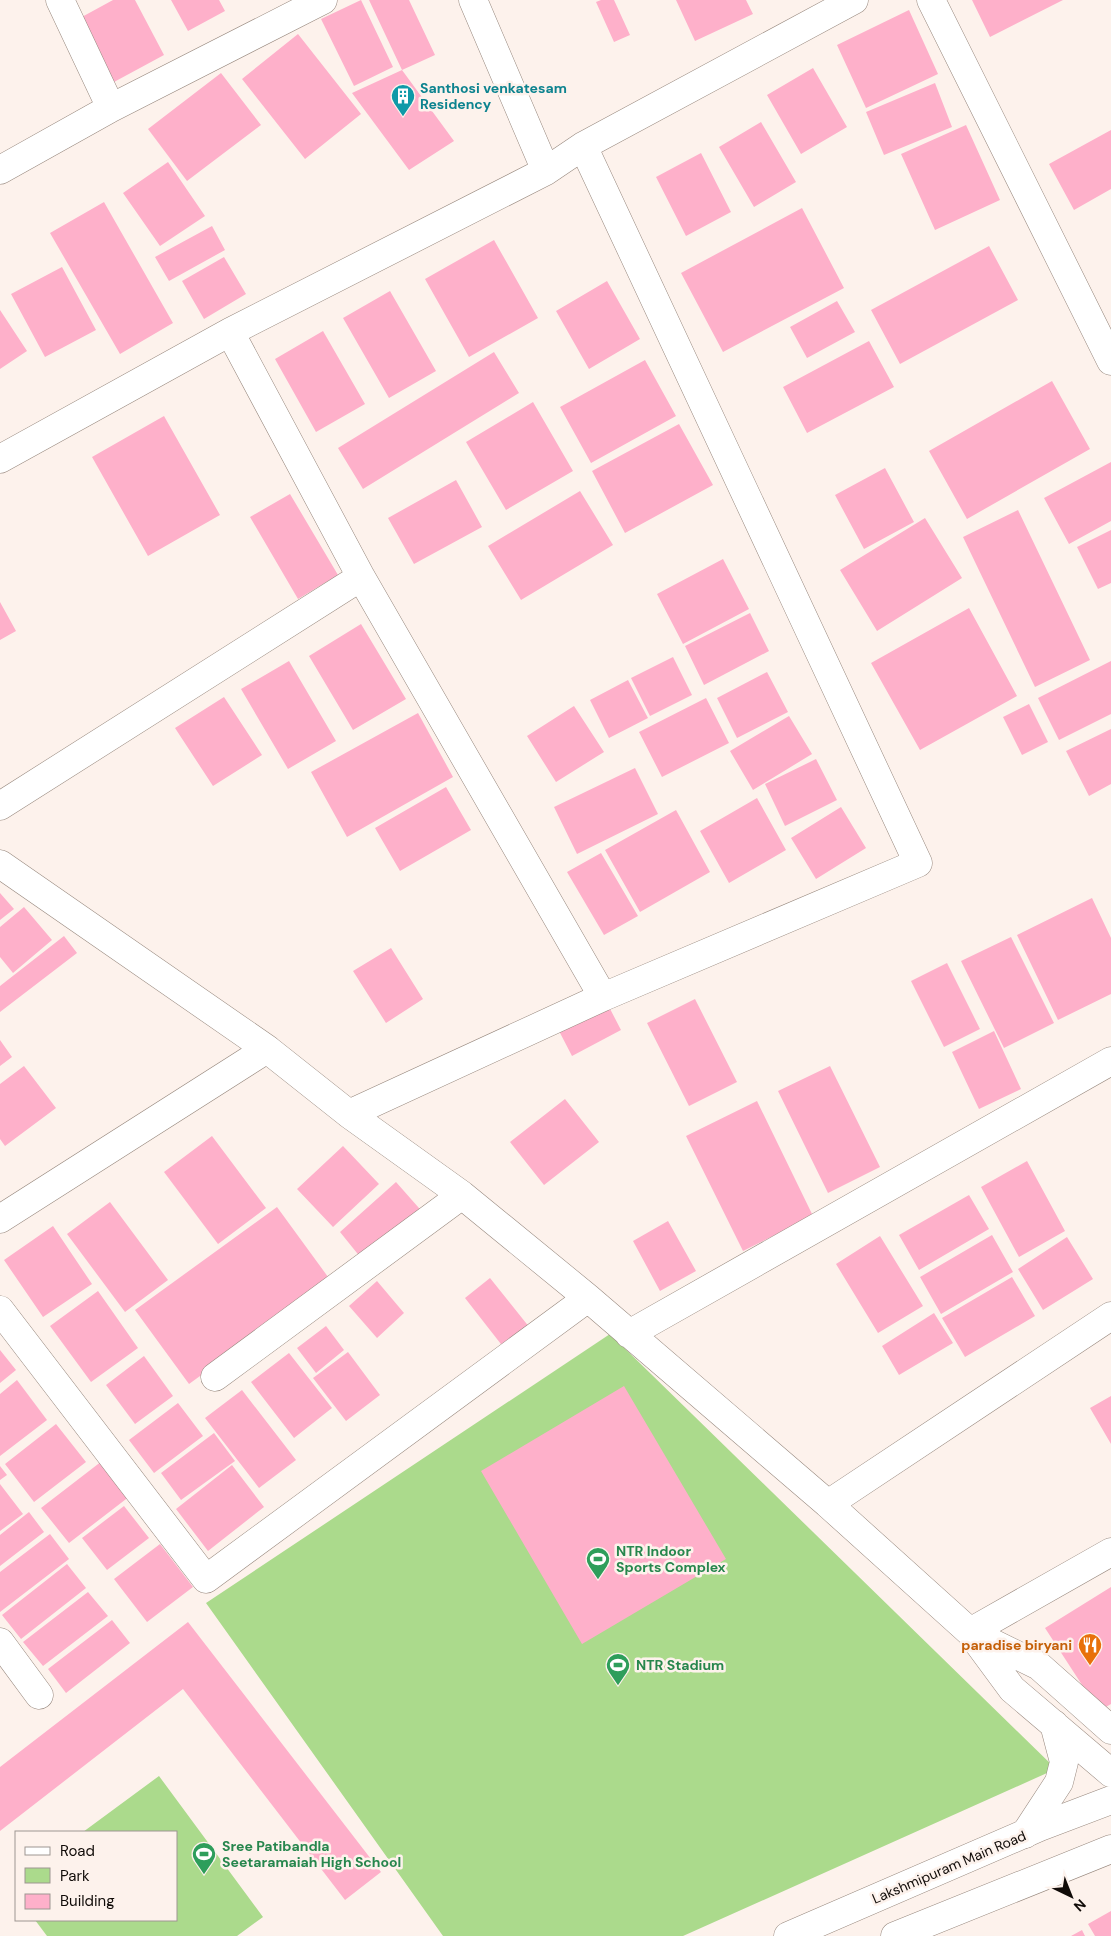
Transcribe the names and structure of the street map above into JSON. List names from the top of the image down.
{
  "streets": {
    "street": ["Lakshmipuram Main Road"]
  },
  "places": {
    "building": ["Santhosi venkatesam Residency"],
    "sports": ["NTR Indoor Sports Complex", "NTR Stadium", "Sree Patibandla Seetaramaiah High School"],
    "restaurant": ["paradise biryani"]
  },
  "legend": ["Road", "Park", "Building"],
  "north": "bottom right"
}
